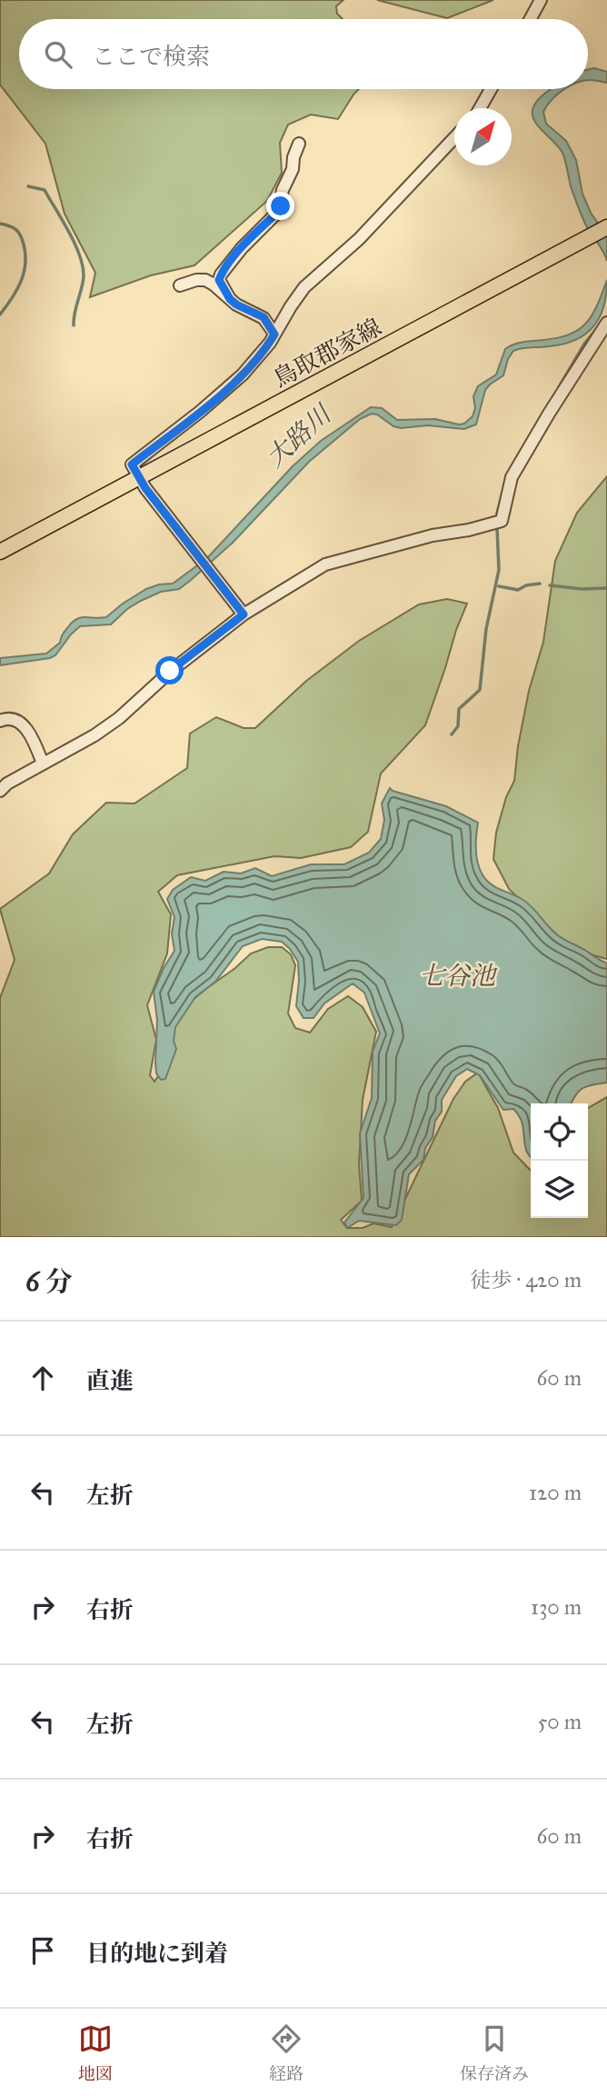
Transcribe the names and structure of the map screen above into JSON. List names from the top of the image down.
{
  "streets": {
    "main road": ["鳥取郡家線"]
  },
  "water": ["大路川", "七谷池"],
  "north": "top right",
  "page": {
    "search": "ここで検索",
    "heading": ["6 分", "徒歩 · 420 m"],
    "list": [
      ["直進", "60 m"],
      ["左折", "120 m"],
      ["右折", "130 m"],
      ["左折", "50 m"],
      ["右折", "60 m"],
      "目的地に到着"
    ],
    "nav": ["地図", "経路", "保存済み"]
  }
}
